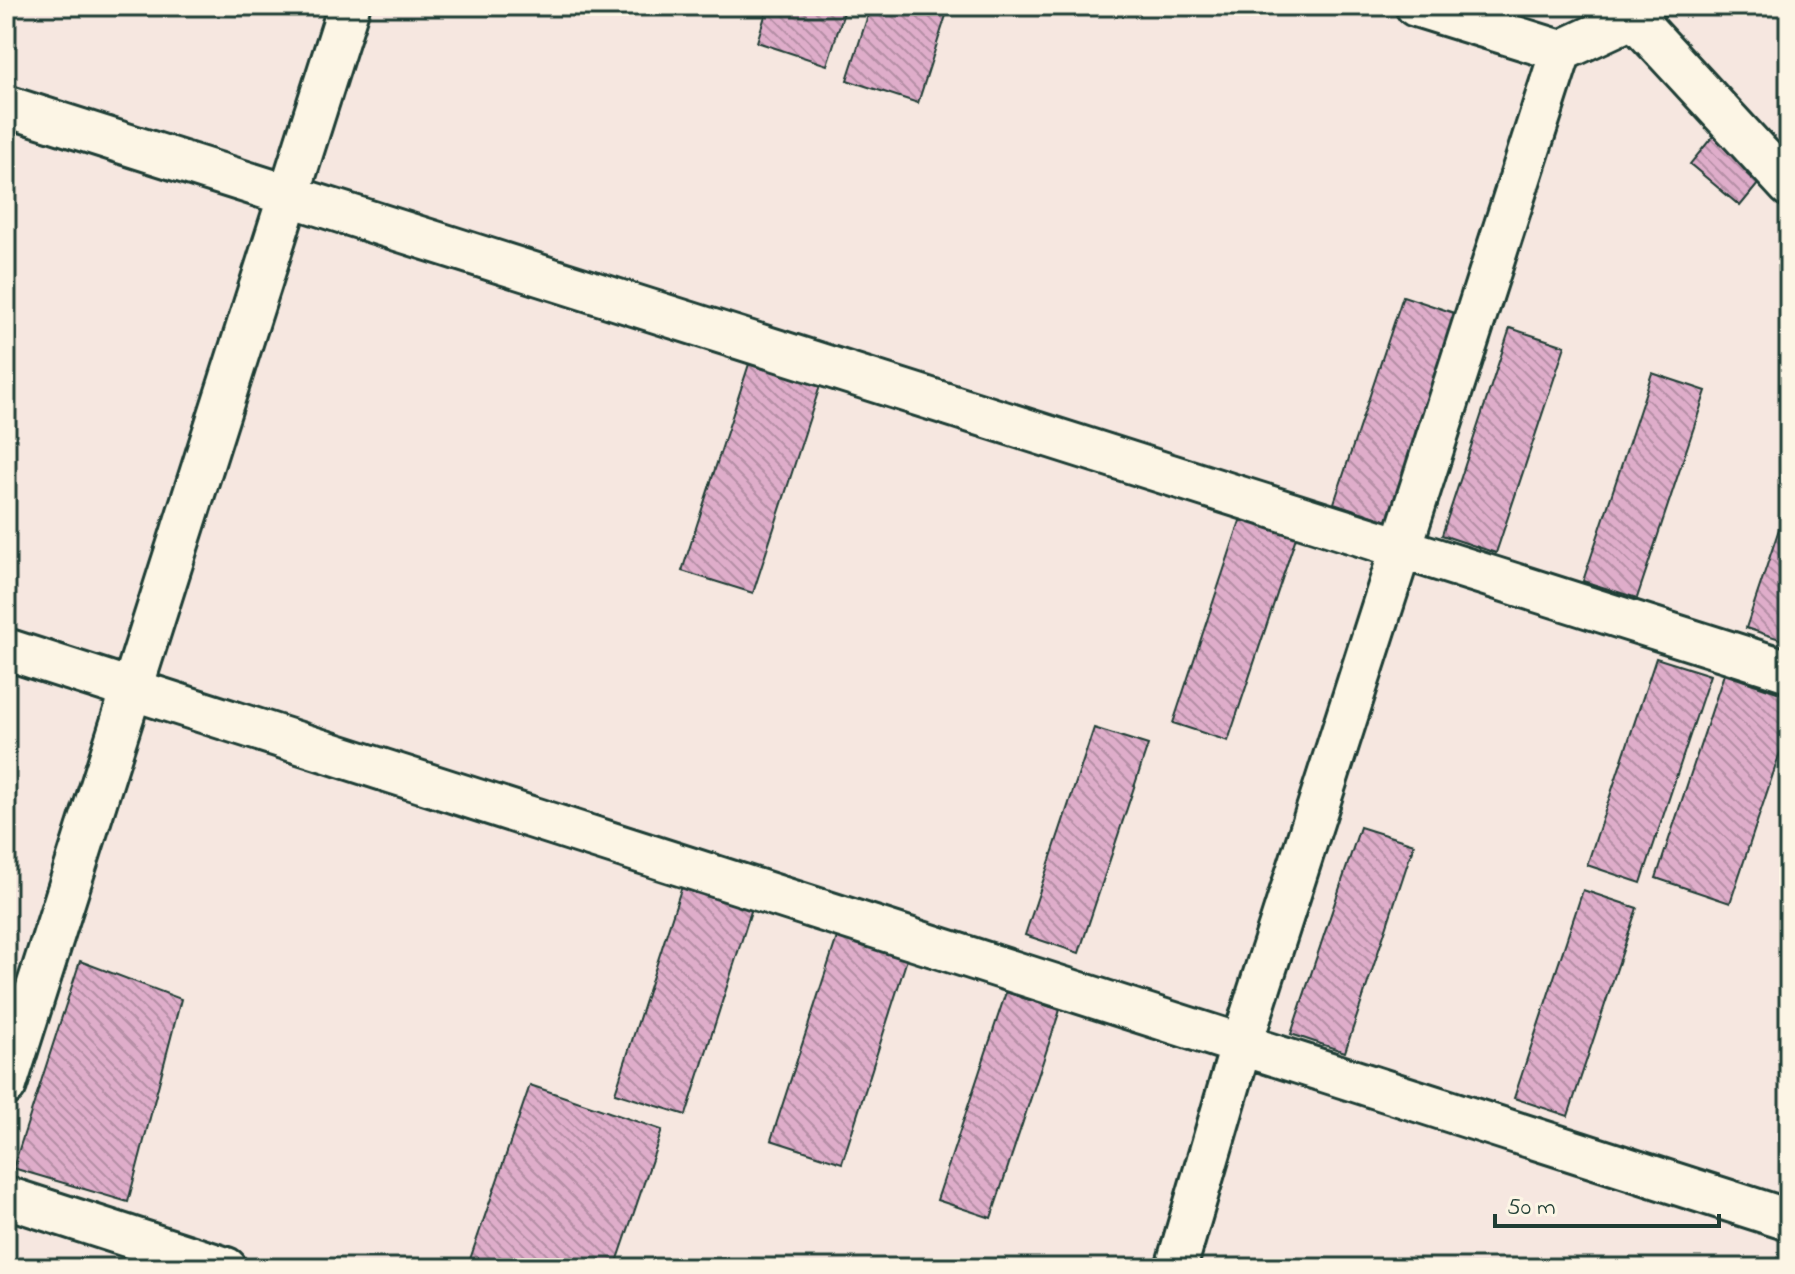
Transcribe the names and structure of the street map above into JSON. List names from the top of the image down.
{
  "scale_bar": "50 m"
}
